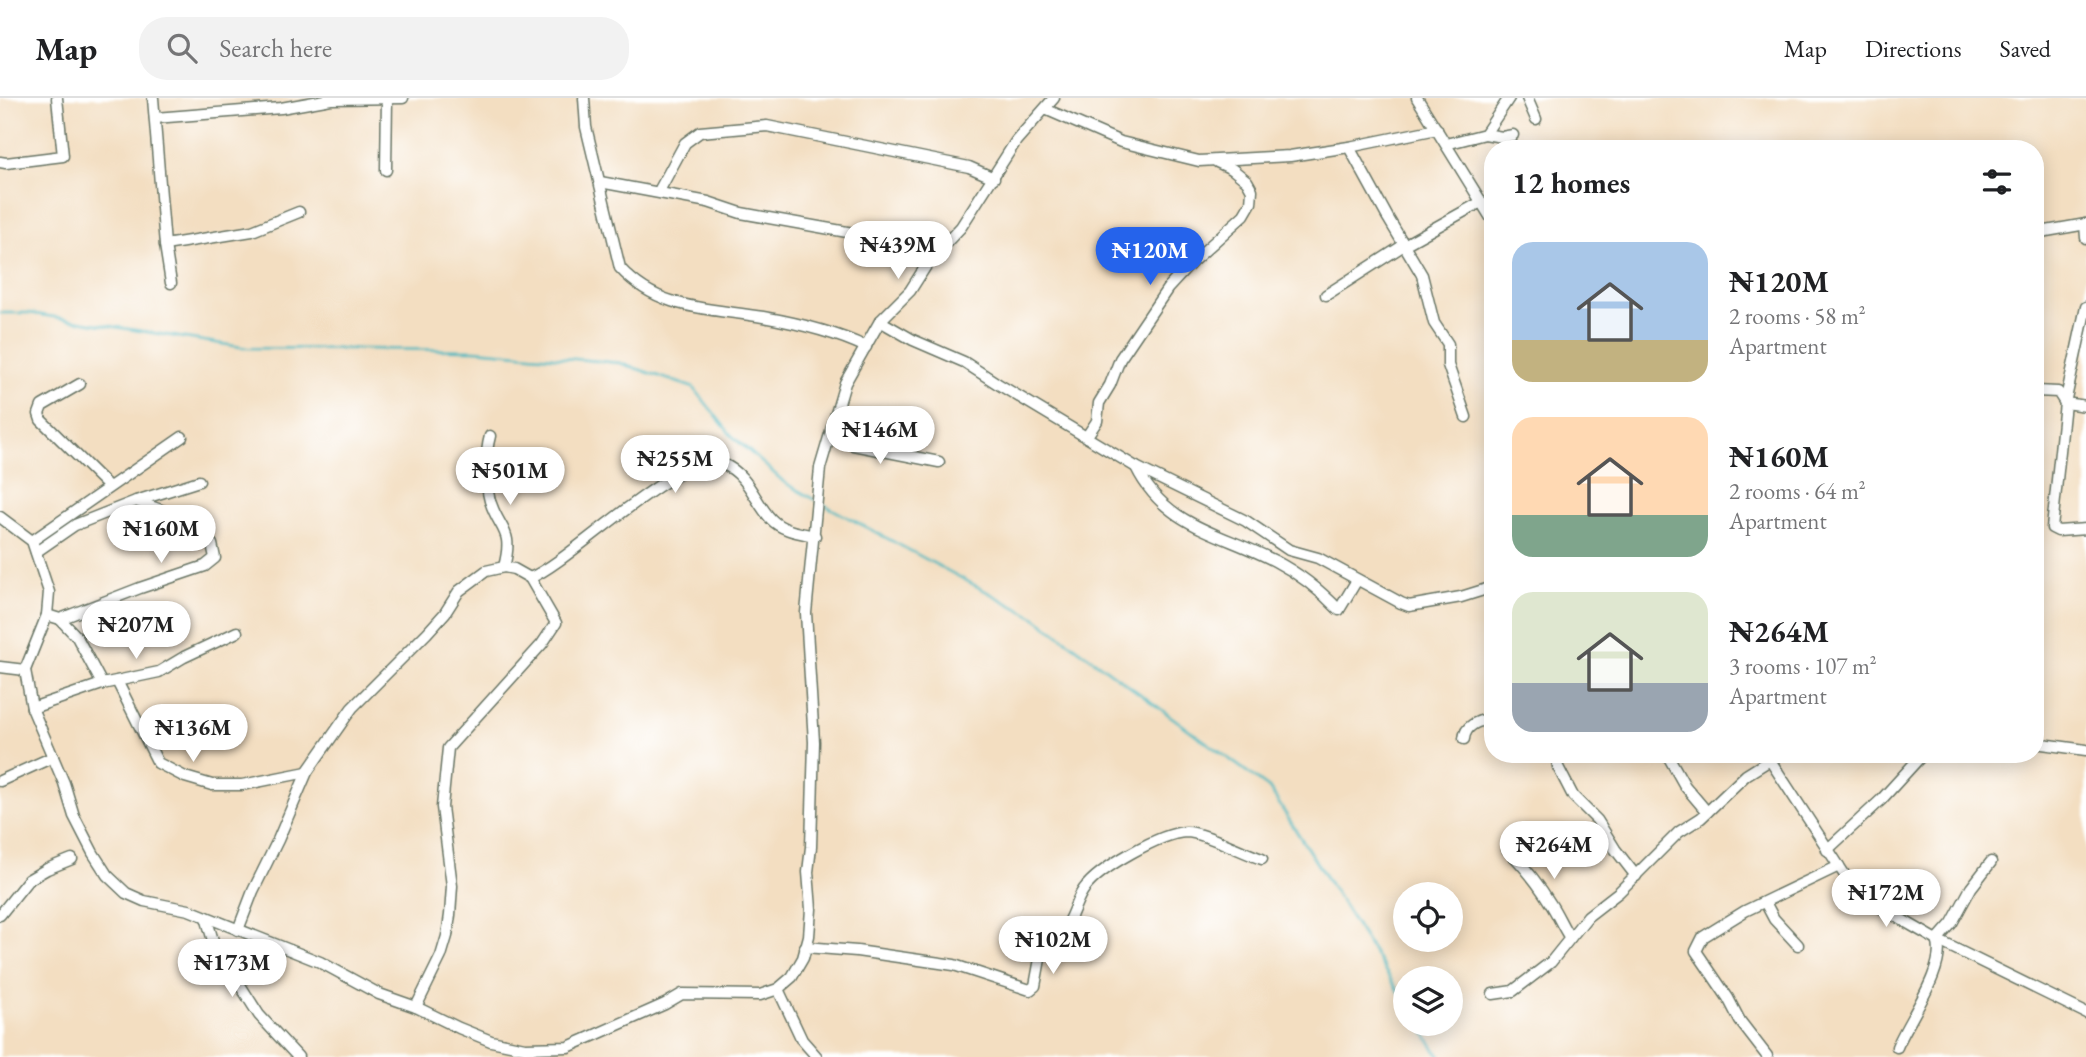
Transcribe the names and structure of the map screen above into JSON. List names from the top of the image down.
{
  "page": {
    "header": "Map",
    "search": "Search here",
    "nav": ["Map", "Directions", "Saved"],
    "heading": "12 homes",
    "price": [
      "₦439M",
      "₦120M",
      "₦146M",
      "₦255M",
      "₦501M",
      "₦160M",
      "₦207M",
      "₦136M",
      "₦264M",
      "₦172M",
      "₦102M",
      "₦173M"
    ],
    "list": [
      {
        "name": "₦120M",
        "note": "2 rooms · 58 m² · Apartment"
      },
      {
        "name": "₦160M",
        "note": "2 rooms · 64 m² · Apartment"
      },
      {
        "name": "₦264M",
        "note": "3 rooms · 107 m² · Apartment"
      }
    ]
  }
}
